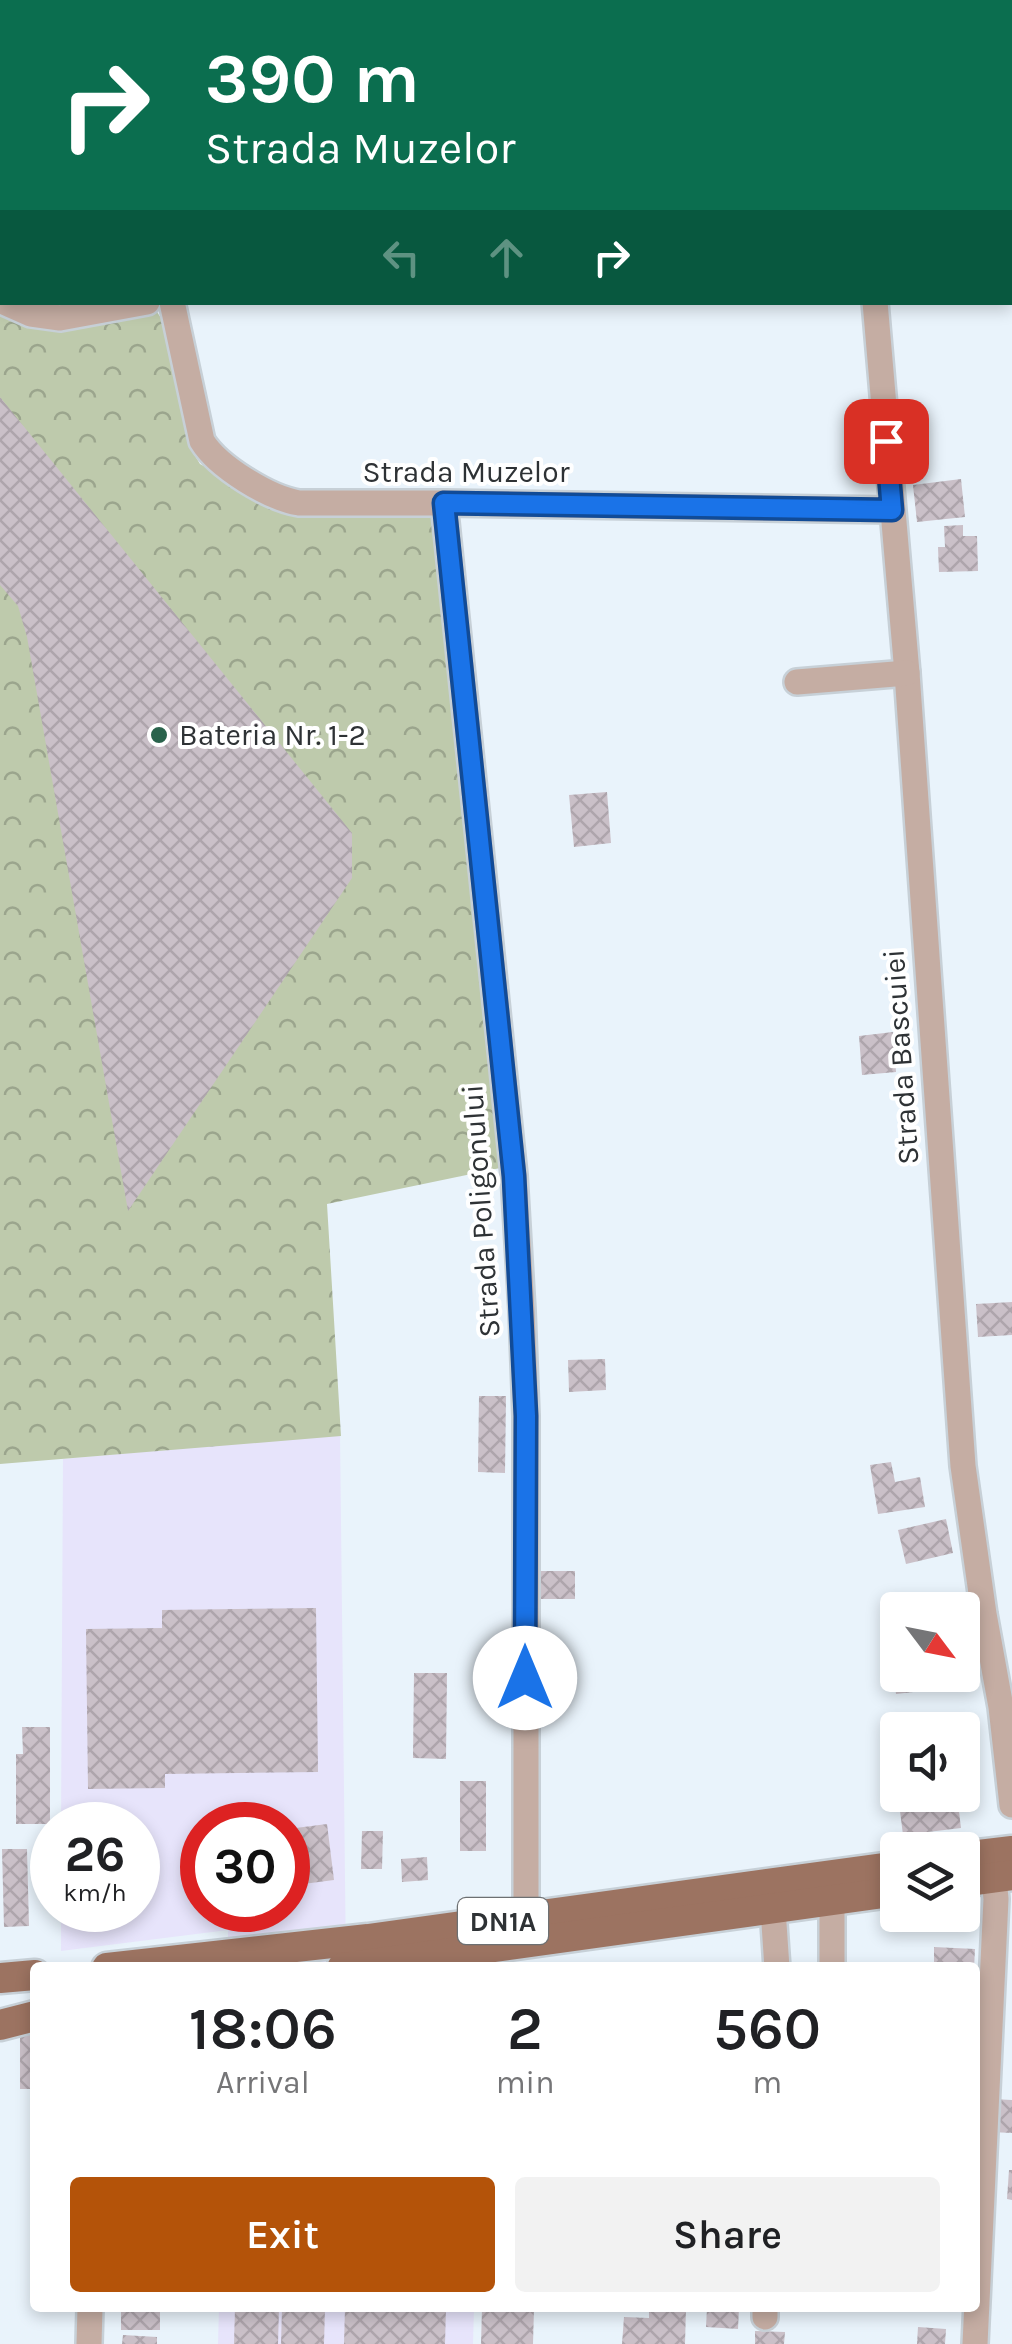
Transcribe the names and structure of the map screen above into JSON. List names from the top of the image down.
{
  "streets": {
    "main road": ["DN1A"],
    "street": ["Strada Muzelor", "Strada Bascuiei", "Strada Poligonului"]
  },
  "crossings": [
    ["Strada Muzelor", "Strada Bascuiei"],
    ["Strada Muzelor", "Strada Poligonului"],
    ["Strada Poligonului", "DN1A"]
  ],
  "places": ["Bateria Nr. 1-2"],
  "north": "bottom right",
  "page": {
    "turn": ["390 m", "Strada Muzelor"],
    "speed": "26 km/h",
    "limit": "30",
    "eta": [
      "18:06",
      "Arrival",
      "2",
      "min",
      "560",
      "m"
    ],
    "buttons": ["Exit", "Share"]
  }
}
